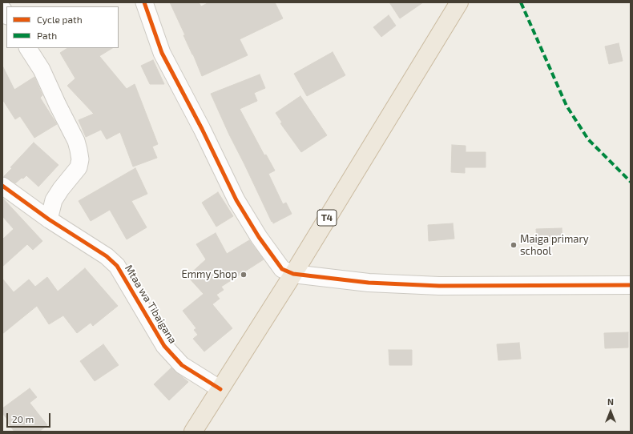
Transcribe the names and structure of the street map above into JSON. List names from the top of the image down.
{
  "streets": {
    "highway": ["T4"],
    "street": ["Mtaa wa Tibaigana"]
  },
  "crossings": [
    ["T4", "Mtaa wa Tibaigana"]
  ],
  "places": ["Maiga primary school", "Emmy Shop"],
  "legend": ["Cycle path", "Path"],
  "scale_bar": "20 m",
  "north": "top"
}
